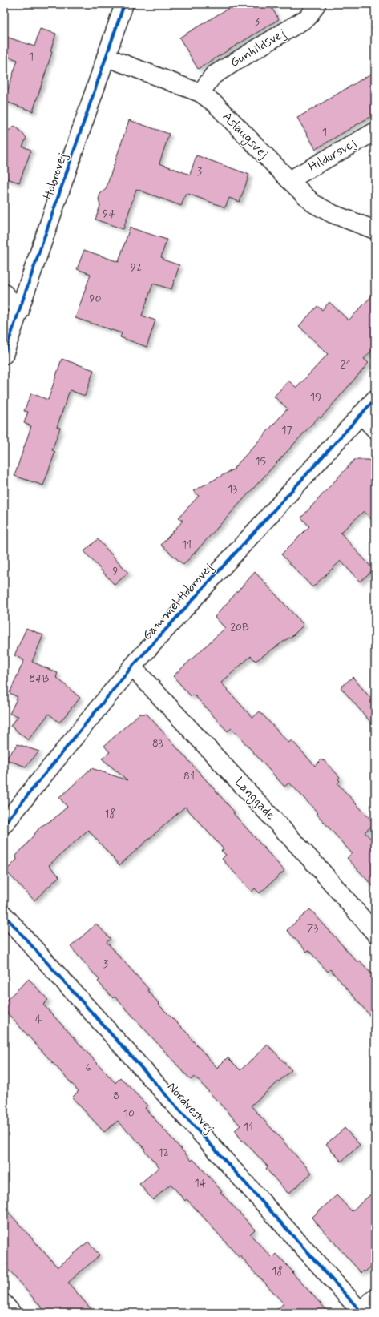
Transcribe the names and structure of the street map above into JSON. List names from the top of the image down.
{
  "streets": {
    "street": [
      "Gunhildsvej",
      "Aslaugsvej",
      "Hildursvej",
      "Hobrovej",
      "Gammel Hobrovej",
      "Langgade",
      "Nordvestvej"
    ]
  },
  "crossings": [
    ["Gunhildsvej", "Aslaugsvej"],
    ["Aslaugsvej", "Hildursvej"],
    ["Aslaugsvej", "Hobrovej"],
    ["Gammel Hobrovej", "Langgade"]
  ],
  "house_numbers": [
    "3",
    "1",
    "1",
    "3",
    "94",
    "92",
    "90",
    "21",
    "19",
    "17",
    "15",
    "13",
    "11",
    "9",
    "20B",
    "84B",
    "83",
    "81",
    "18",
    "73",
    "3",
    "4",
    "6",
    "8",
    "10",
    "11",
    "12",
    "14",
    "18"
  ]
}
